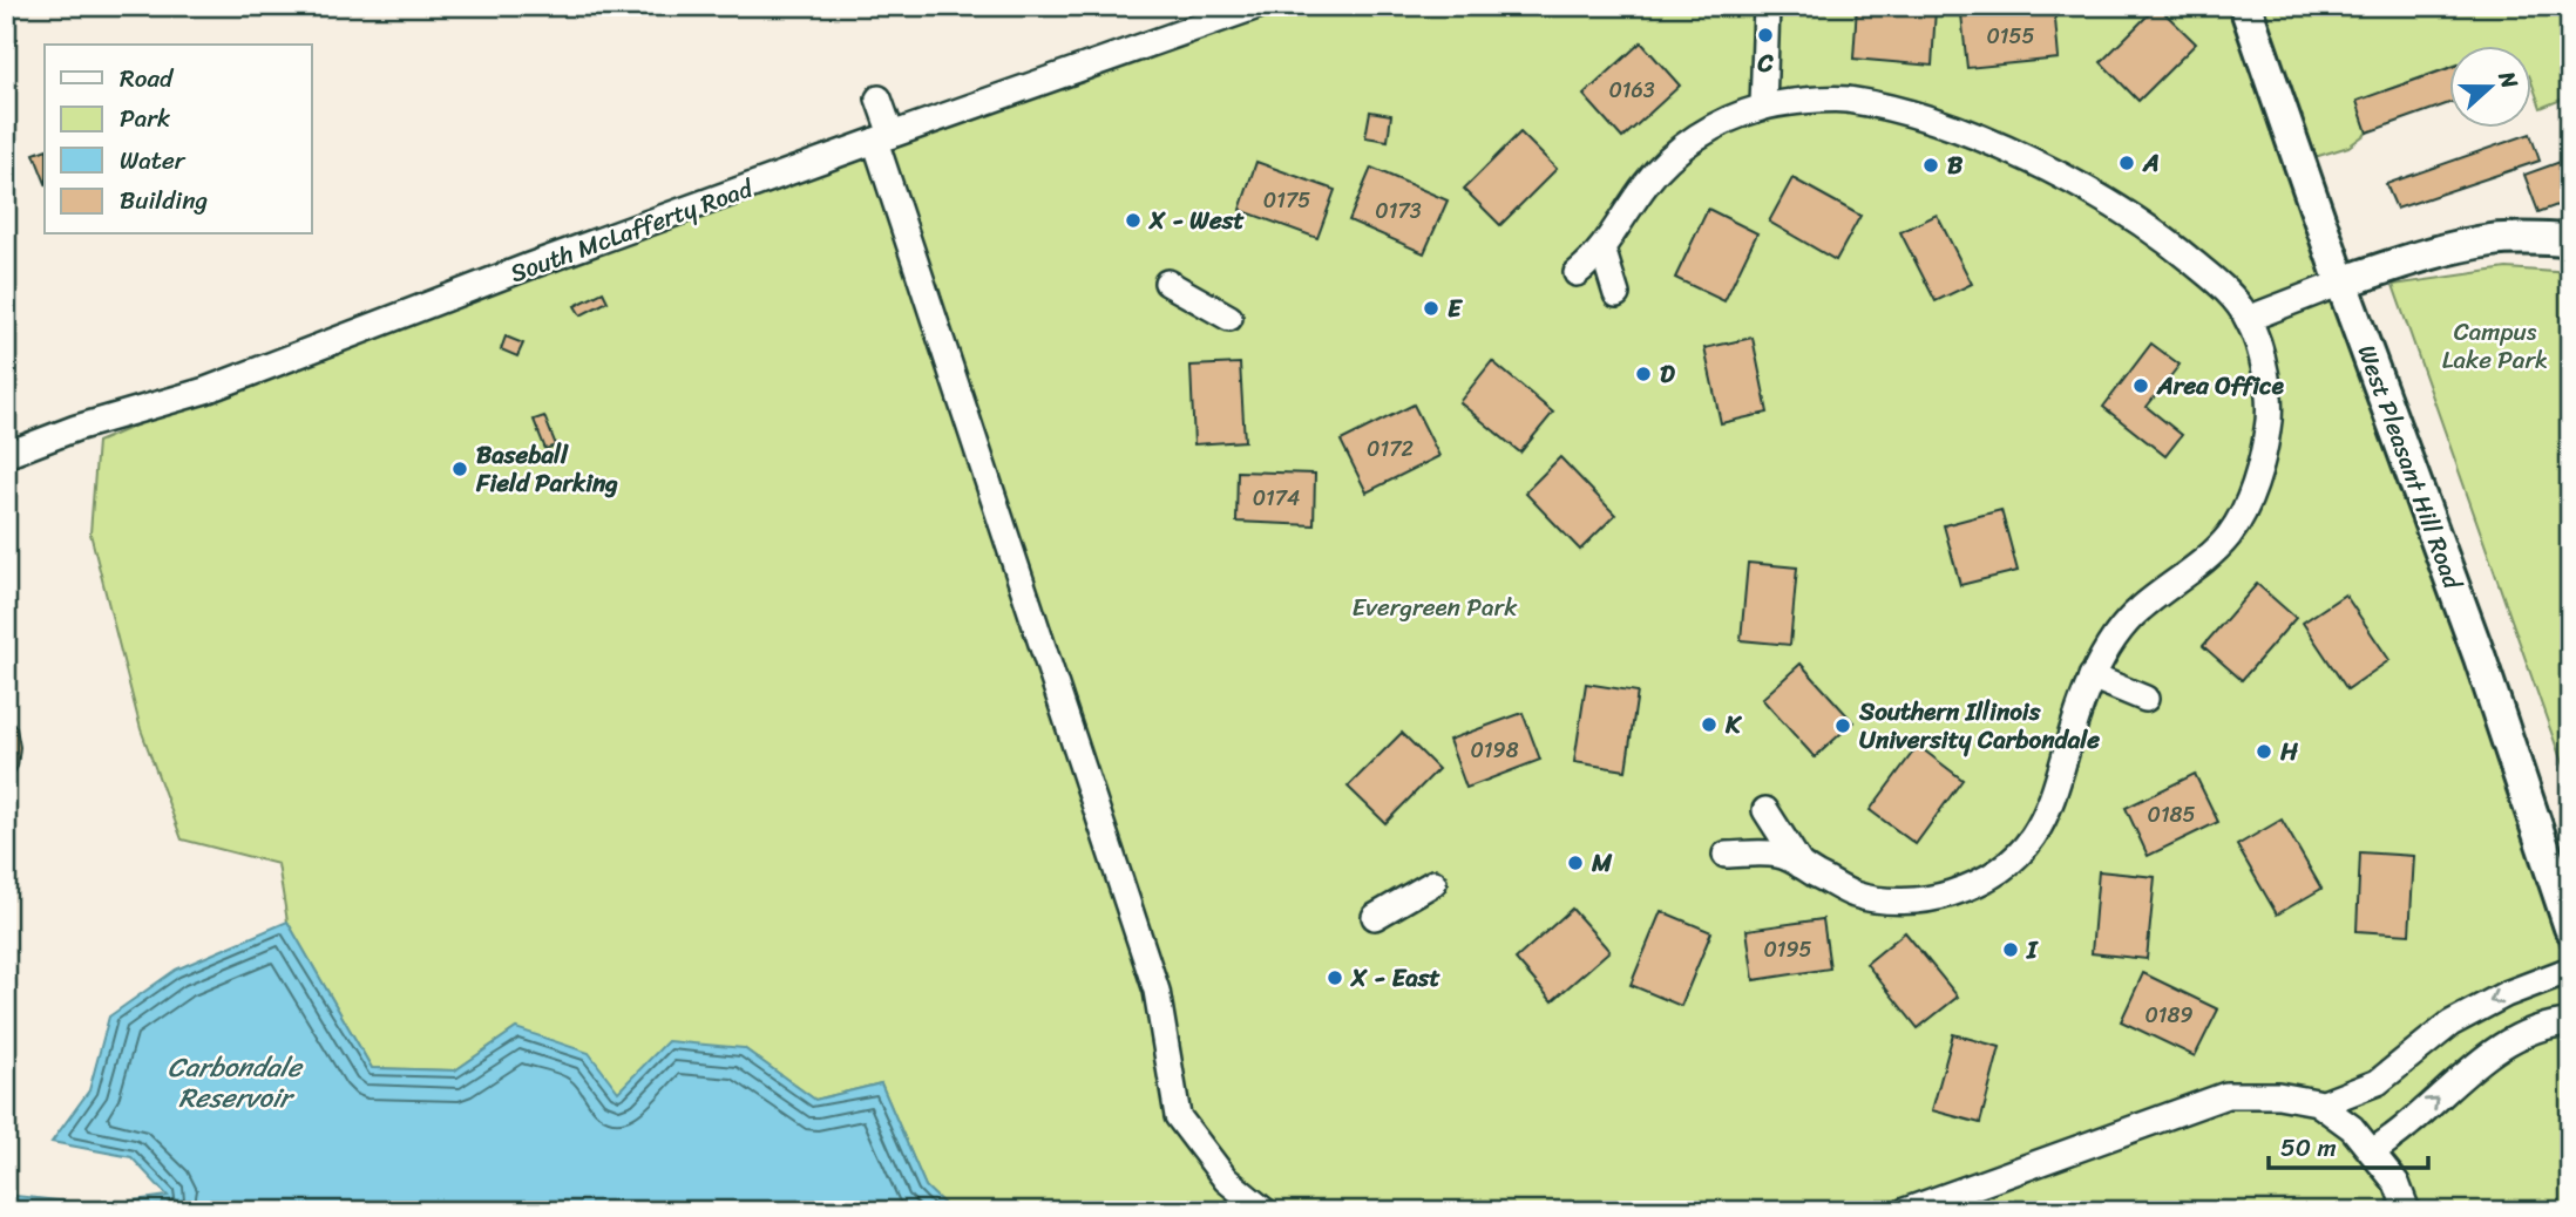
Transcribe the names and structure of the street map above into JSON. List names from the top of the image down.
{
  "streets": {
    "street": ["South McLafferty Road", "West Pleasant Hill Road"]
  },
  "water": ["Carbondale Reservoir"],
  "parks": ["Campus Lake Park", "Evergreen Park"],
  "places": [
    "C",
    "A",
    "B",
    "X - West",
    "E",
    "D",
    "Area Office",
    "Baseball Field Parking",
    "K",
    "Southern Illinois University Carbondale",
    "H",
    "M",
    "I",
    "X - East"
  ],
  "house_numbers": [
    "0155",
    "0163",
    "0175",
    "0173",
    "0172",
    "0174",
    "0198",
    "0185",
    "0195",
    "0189"
  ],
  "legend": [
    "Road",
    "Park",
    "Water",
    "Building"
  ],
  "scale_bar": "50 m",
  "north": "right"
}
